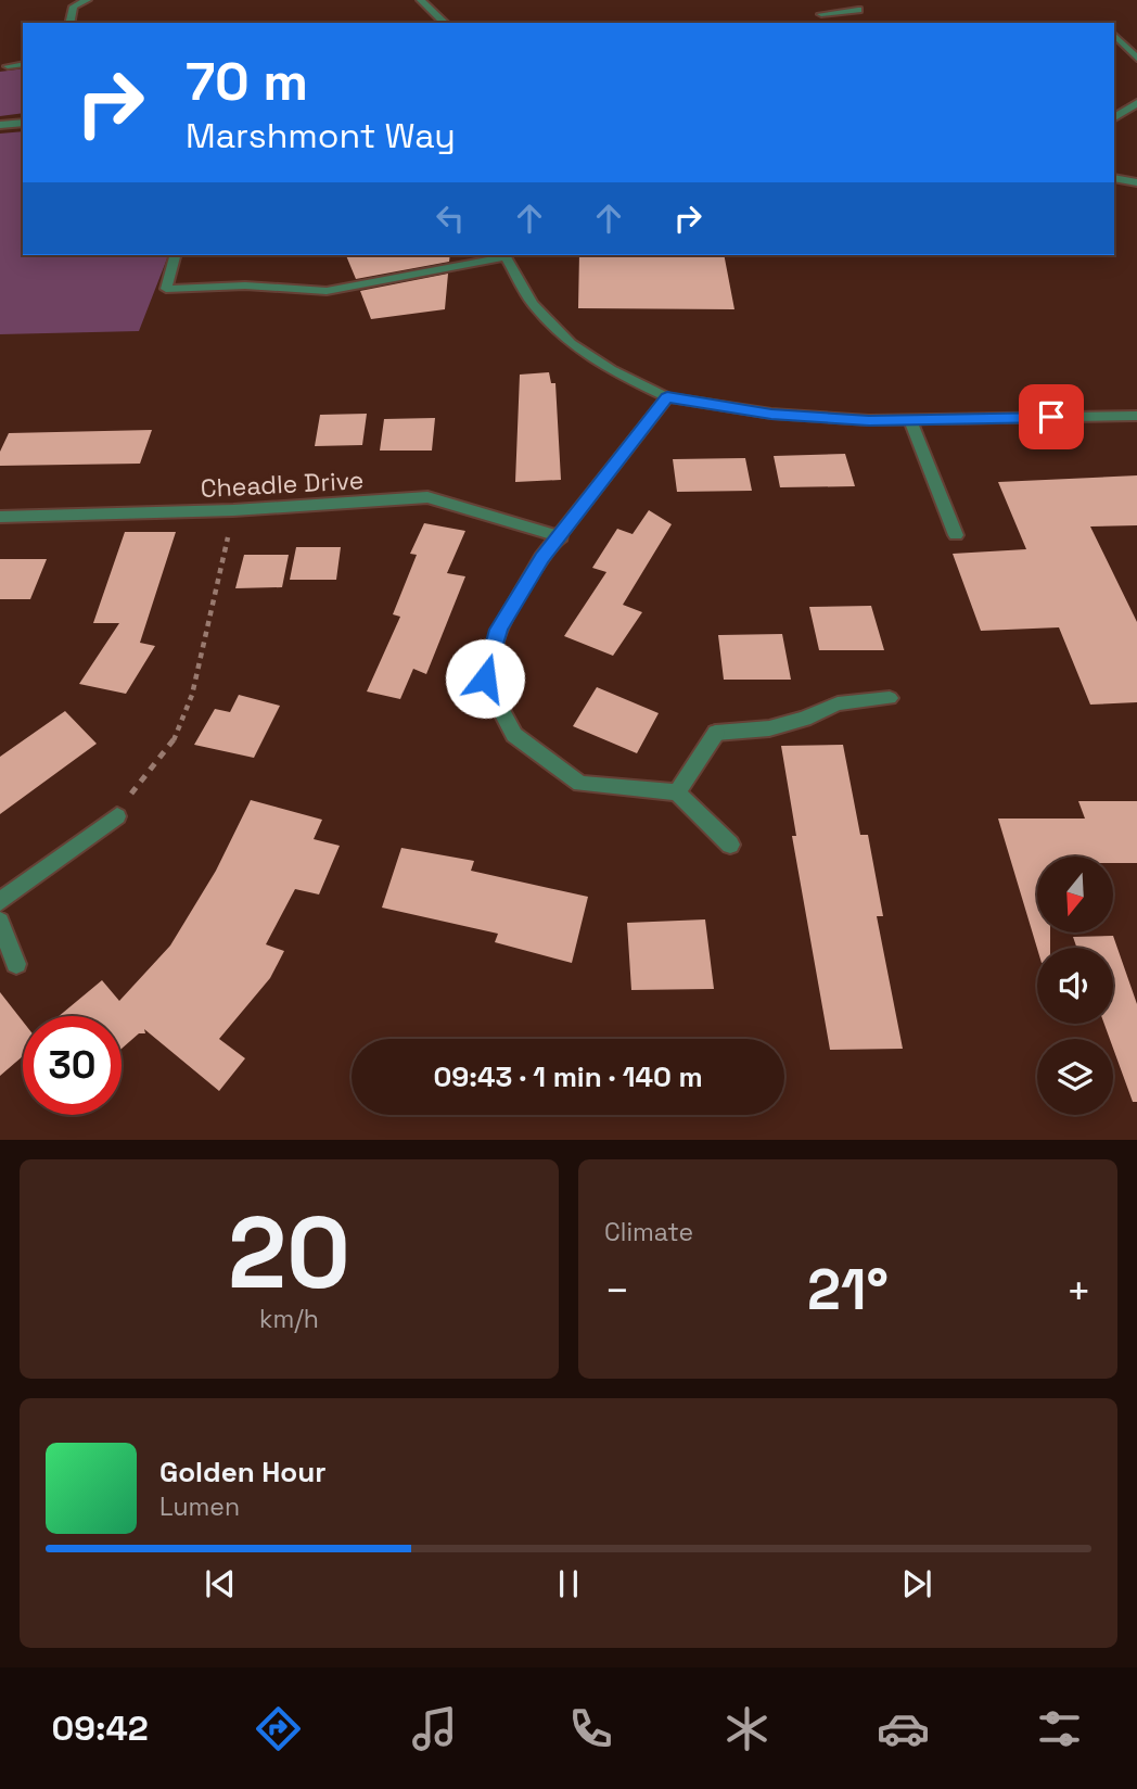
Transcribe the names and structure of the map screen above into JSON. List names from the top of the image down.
{
  "streets": {
    "street": ["Cheadle Drive"]
  },
  "north": "bottom",
  "page": {
    "turn": ["70 m", "Marshmont Way"],
    "limit": "30",
    "trip": "09:43 · 1 min · 140 m",
    "tile": [
      ["20", "km/h"],
      "Climate"
    ],
    "heat": ["−", "21°", "+"],
    "song": ["Golden Hour", "Lumen"],
    "tabs": "09:42"
  }
}
